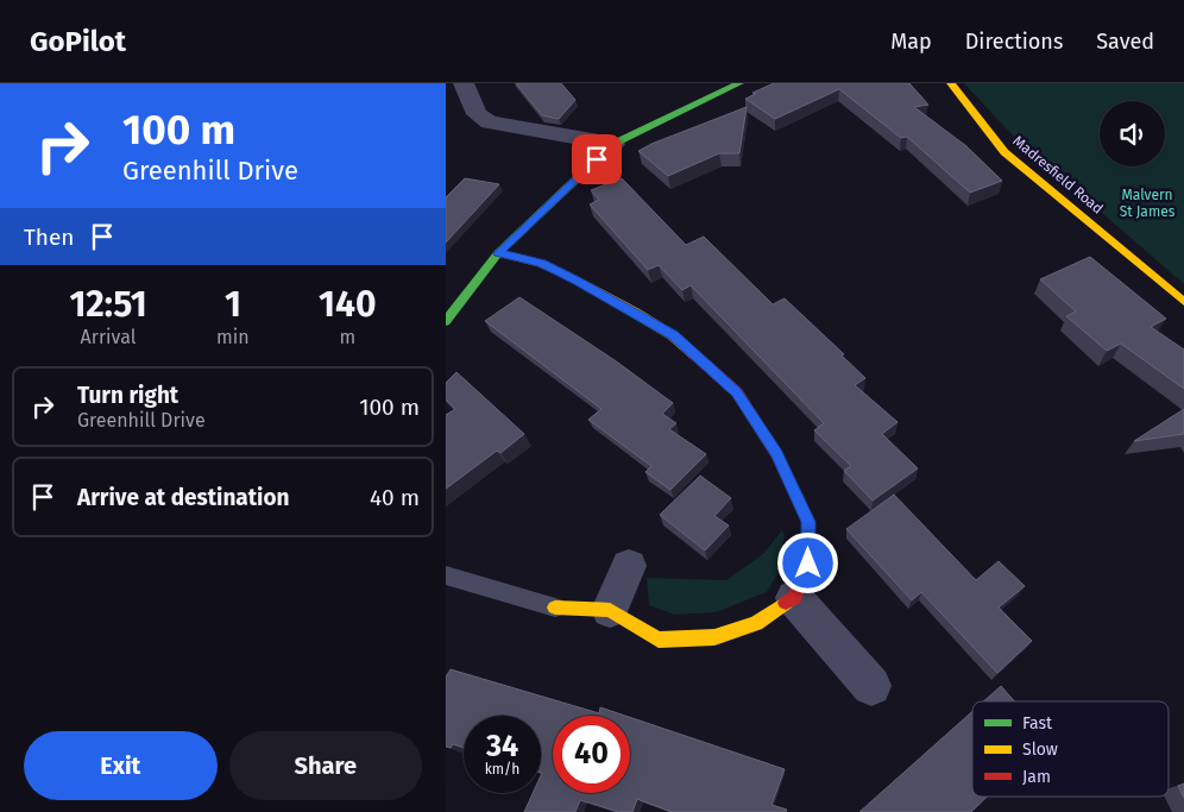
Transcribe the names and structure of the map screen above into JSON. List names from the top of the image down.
{
  "streets": {
    "street": ["Madresfield Road"]
  },
  "parks": ["Malvern St James"],
  "legend": ["Fast", "Slow", "Jam"],
  "page": {
    "header": "GoPilot",
    "nav": ["Map", "Directions", "Saved"],
    "turn": ["100 m", "Greenhill Drive"],
    "then": "Then",
    "eta": [
      "12:51",
      "Arrival",
      "1",
      "min",
      "140",
      "m"
    ],
    "list": [
      {
        "name": "Turn right",
        "note": "Greenhill Drive",
        "value": "100 m"
      },
      {
        "name": "Arrive at destination",
        "value": "40 m"
      }
    ],
    "speed": "34 km/h",
    "limit": "40",
    "buttons": ["Exit", "Share"]
  }
}
